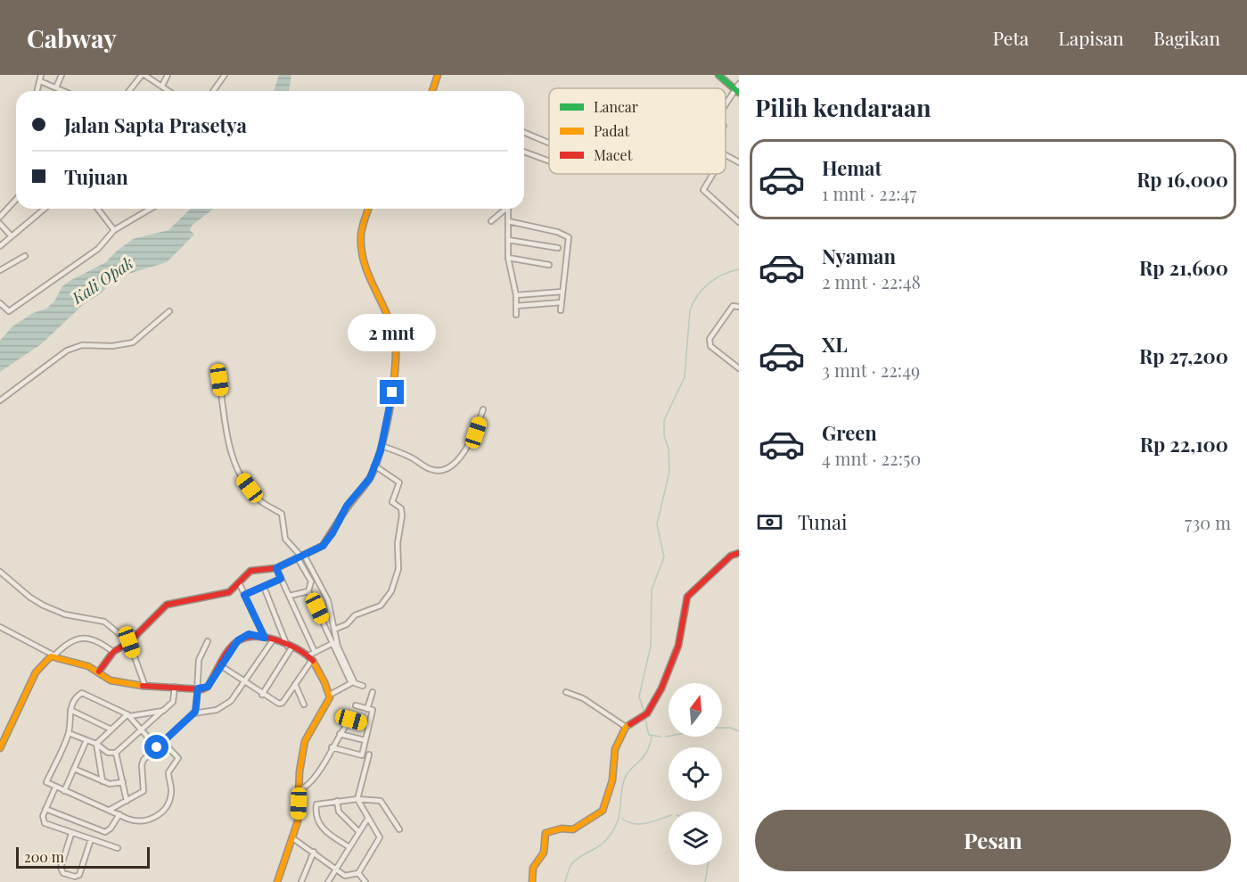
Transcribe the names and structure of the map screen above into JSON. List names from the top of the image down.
{
  "water": ["Kali Opak"],
  "legend": ["Lancar", "Padat", "Macet"],
  "scale_bar": "200 m",
  "north": "top",
  "page": {
    "header": "Cabway",
    "nav": ["Peta", "Lapisan", "Bagikan"],
    "heading": "Pilih kendaraan",
    "banner": ["Jalan Sapta Prasetya", "Tujuan"],
    "list": [
      {
        "name": "Hemat",
        "note": "1 mnt · 22:47",
        "value": "Rp 16,000"
      },
      {
        "name": "Nyaman",
        "note": "2 mnt · 22:48",
        "value": "Rp 21,600"
      },
      {
        "name": "XL",
        "note": "3 mnt · 22:49",
        "value": "Rp 27,200"
      },
      {
        "name": "Green",
        "note": "4 mnt · 22:50",
        "value": "Rp 22,100"
      }
    ],
    "bubble": "2 mnt",
    "pay": ["Tunai", "730 m"],
    "buttons": "Pesan",
    "scale": "200 m"
  }
}
